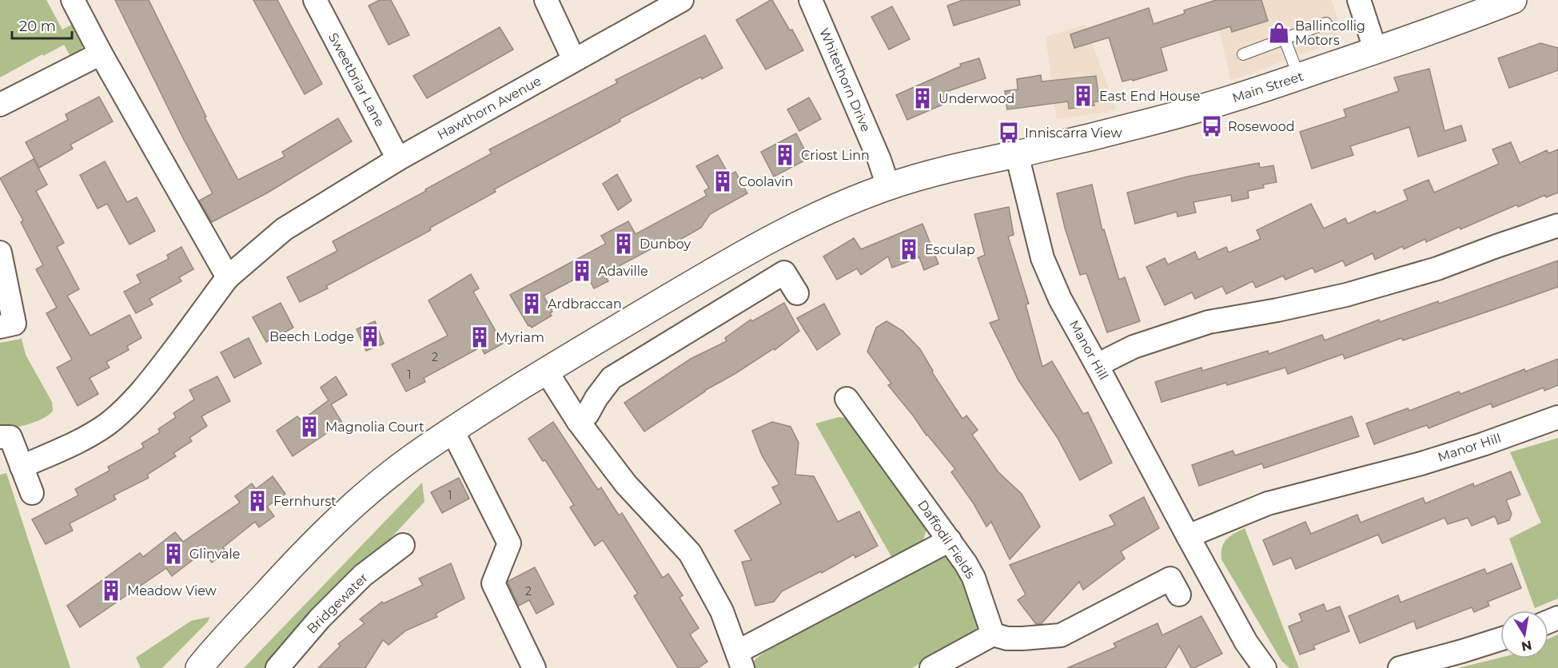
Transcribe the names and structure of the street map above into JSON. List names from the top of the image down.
{
  "streets": {
    "main road": ["Main Street"],
    "street": [
      "Sweetbriar Lane",
      "Whitethorn Drive",
      "Hawthorn Avenue",
      "Manor Hill",
      "Daffodil Fields",
      "Bridgewater"
    ]
  },
  "crossings": [
    ["Sweetbriar Lane", "Hawthorn Avenue"],
    ["Whitethorn Drive", "Main Street"],
    ["Main Street", "Manor Hill"]
  ],
  "places": {
    "shop": ["Ballincollig Motors"],
    "building": [
      "East End House",
      "Underwood",
      "Criost Linn",
      "Coolavin",
      "Dunboy",
      "Esculap",
      "Adaville",
      "Ardbraccan",
      "Beech Lodge",
      "Myriam",
      "Magnolia Court",
      "Fernhurst",
      "Glinvale",
      "Meadow View"
    ],
    "bus stop": ["Rosewood", "Inniscarra View"]
  },
  "house_numbers": [
    "2",
    "1",
    "1",
    "2"
  ],
  "scale_bar": "20 m",
  "north": "bottom"
}
